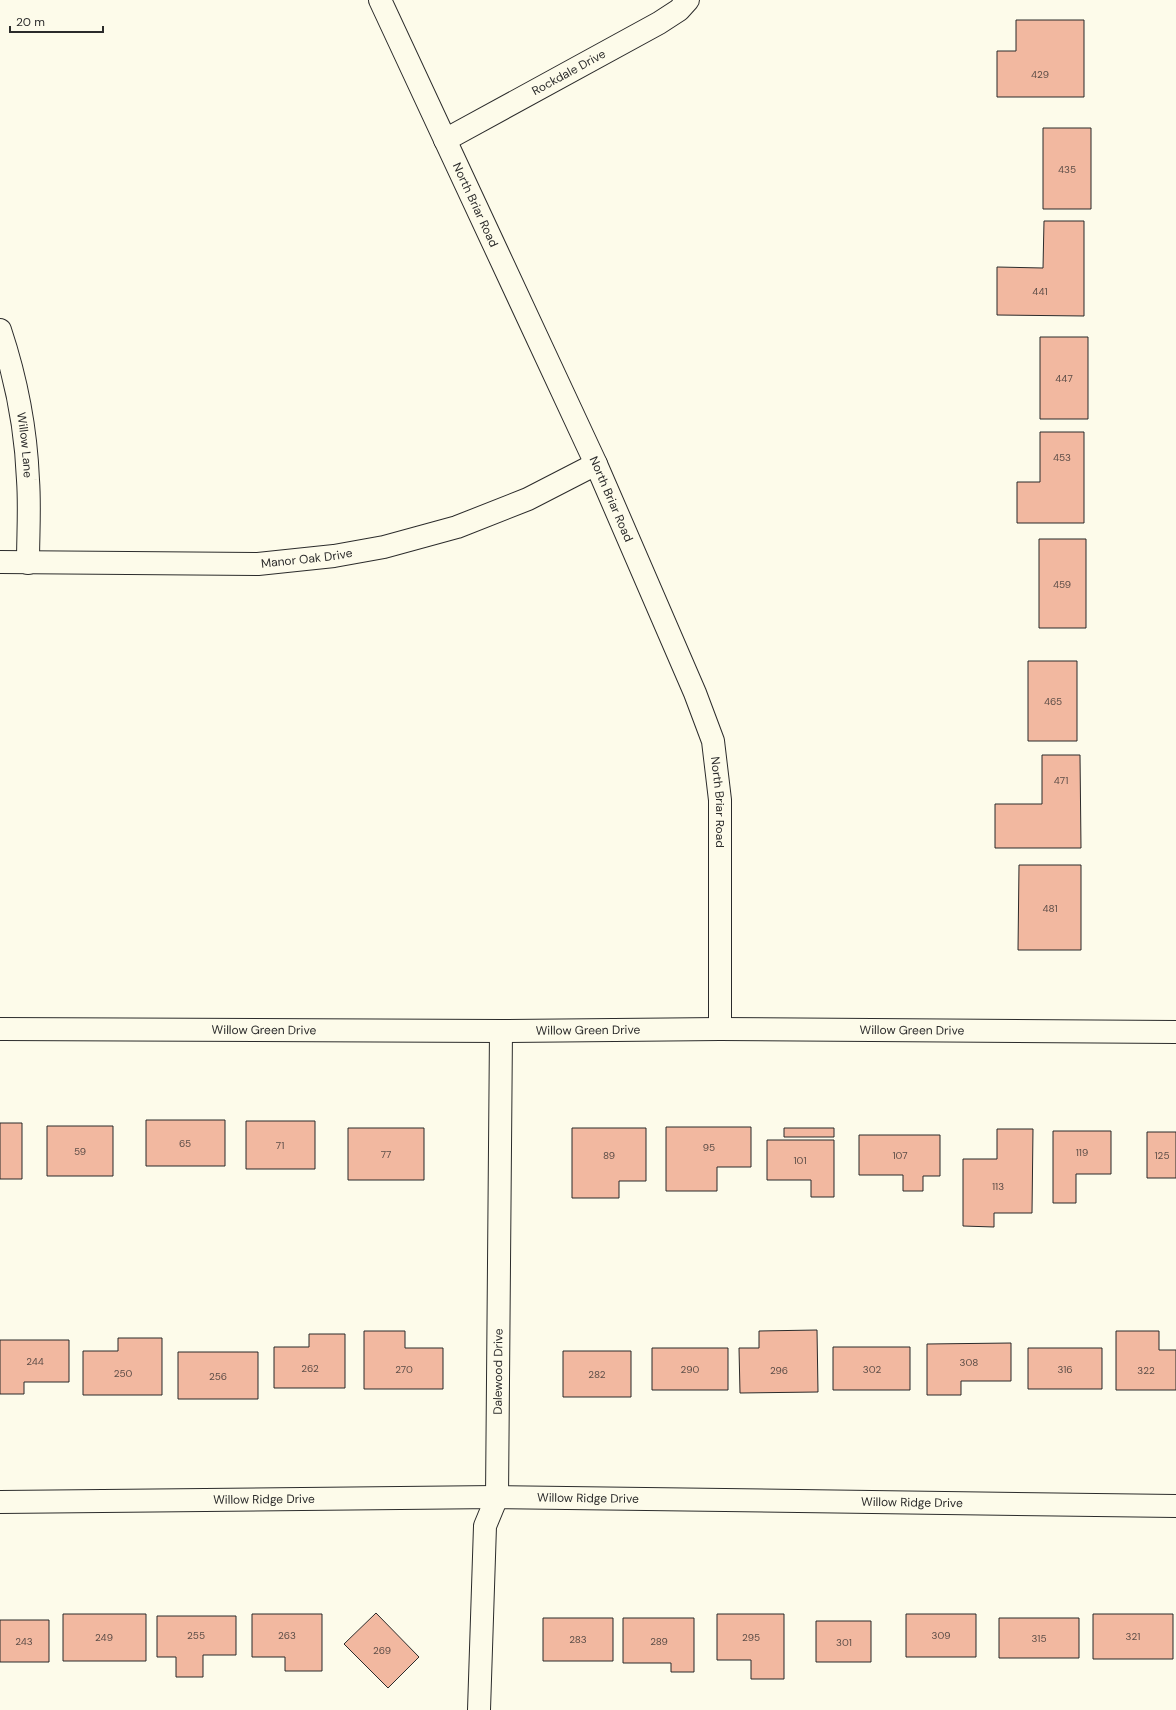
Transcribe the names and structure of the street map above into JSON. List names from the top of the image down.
{
  "streets": {
    "street": [
      "Rockdale Drive",
      "North Briar Road",
      "Willow Lane",
      "Manor Oak Drive",
      "Willow Green Drive",
      "Dalewood Drive",
      "Willow Ridge Drive"
    ]
  },
  "crossings": [
    ["Rockdale Drive", "North Briar Road"],
    ["North Briar Road", "Manor Oak Drive"],
    ["North Briar Road", "Willow Green Drive"],
    ["Willow Lane", "Manor Oak Drive"],
    ["Willow Green Drive", "Dalewood Drive"],
    ["Dalewood Drive", "Willow Ridge Drive"]
  ],
  "house_numbers": [
    "429",
    "435",
    "441",
    "447",
    "453",
    "459",
    "465",
    "471",
    "481",
    "65",
    "71",
    "95",
    "59",
    "119",
    "77",
    "89",
    "107",
    "125",
    "101",
    "113",
    "244",
    "308",
    "262",
    "270",
    "290",
    "302",
    "316",
    "296",
    "322",
    "250",
    "282",
    "256",
    "255",
    "263",
    "309",
    "321",
    "249",
    "295",
    "315",
    "283",
    "243",
    "289",
    "301",
    "269"
  ],
  "scale_bar": "20 m"
}
